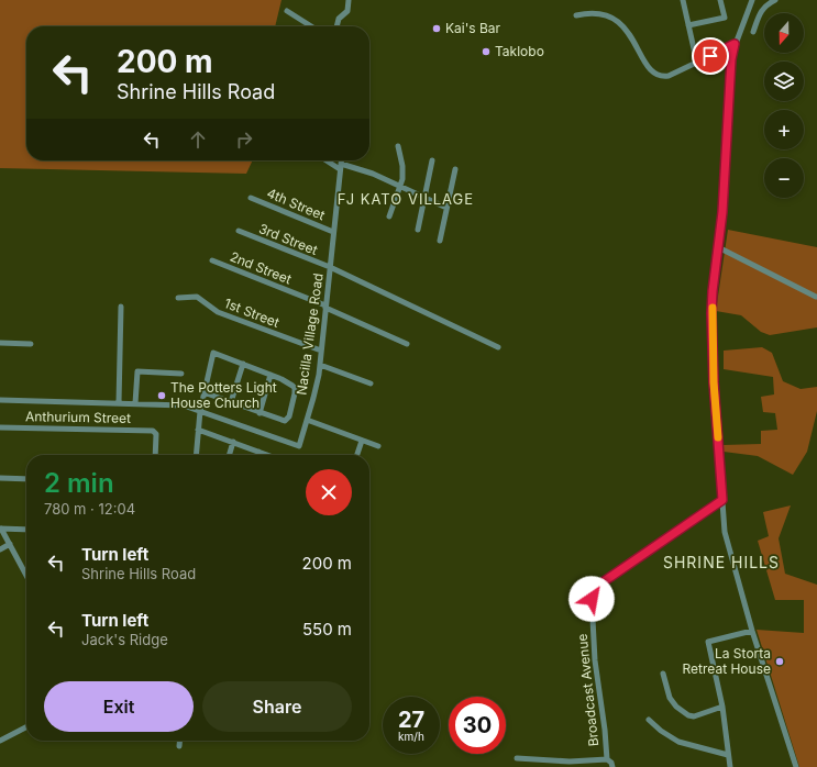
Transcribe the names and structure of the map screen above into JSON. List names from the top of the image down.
{
  "streets": {
    "street": [
      "4th Street",
      "3rd Street",
      "2nd Street",
      "1st Street",
      "Nacilla Village Road",
      "Anthurium Street",
      "Broadcast Avenue"
    ]
  },
  "crossings": [
    ["4th Street", "Nacilla Village Road"],
    ["3rd Street", "Nacilla Village Road"],
    ["2nd Street", "Nacilla Village Road"],
    ["1st Street", "Nacilla Village Road"]
  ],
  "districts": ["FJ KATO VILLAGE", "SHRINE HILLS"],
  "places": [
    "Kai's Bar",
    "Taklobo",
    "The Potters Light House Church",
    "La Storta Retreat House"
  ],
  "north": "bottom",
  "page": {
    "map_buttons": ["+", "−"],
    "turn": ["200 m", "Shrine Hills Road"],
    "heading": ["2 min", "780 m · 12:04"],
    "list": [
      {
        "name": "Turn left",
        "note": "Shrine Hills Road",
        "value": "200 m"
      },
      {
        "name": "Turn left",
        "note": "Jack's Ridge",
        "value": "550 m"
      }
    ],
    "buttons": ["Exit", "Share"],
    "speed": "27 km/h",
    "limit": "30"
  }
}
